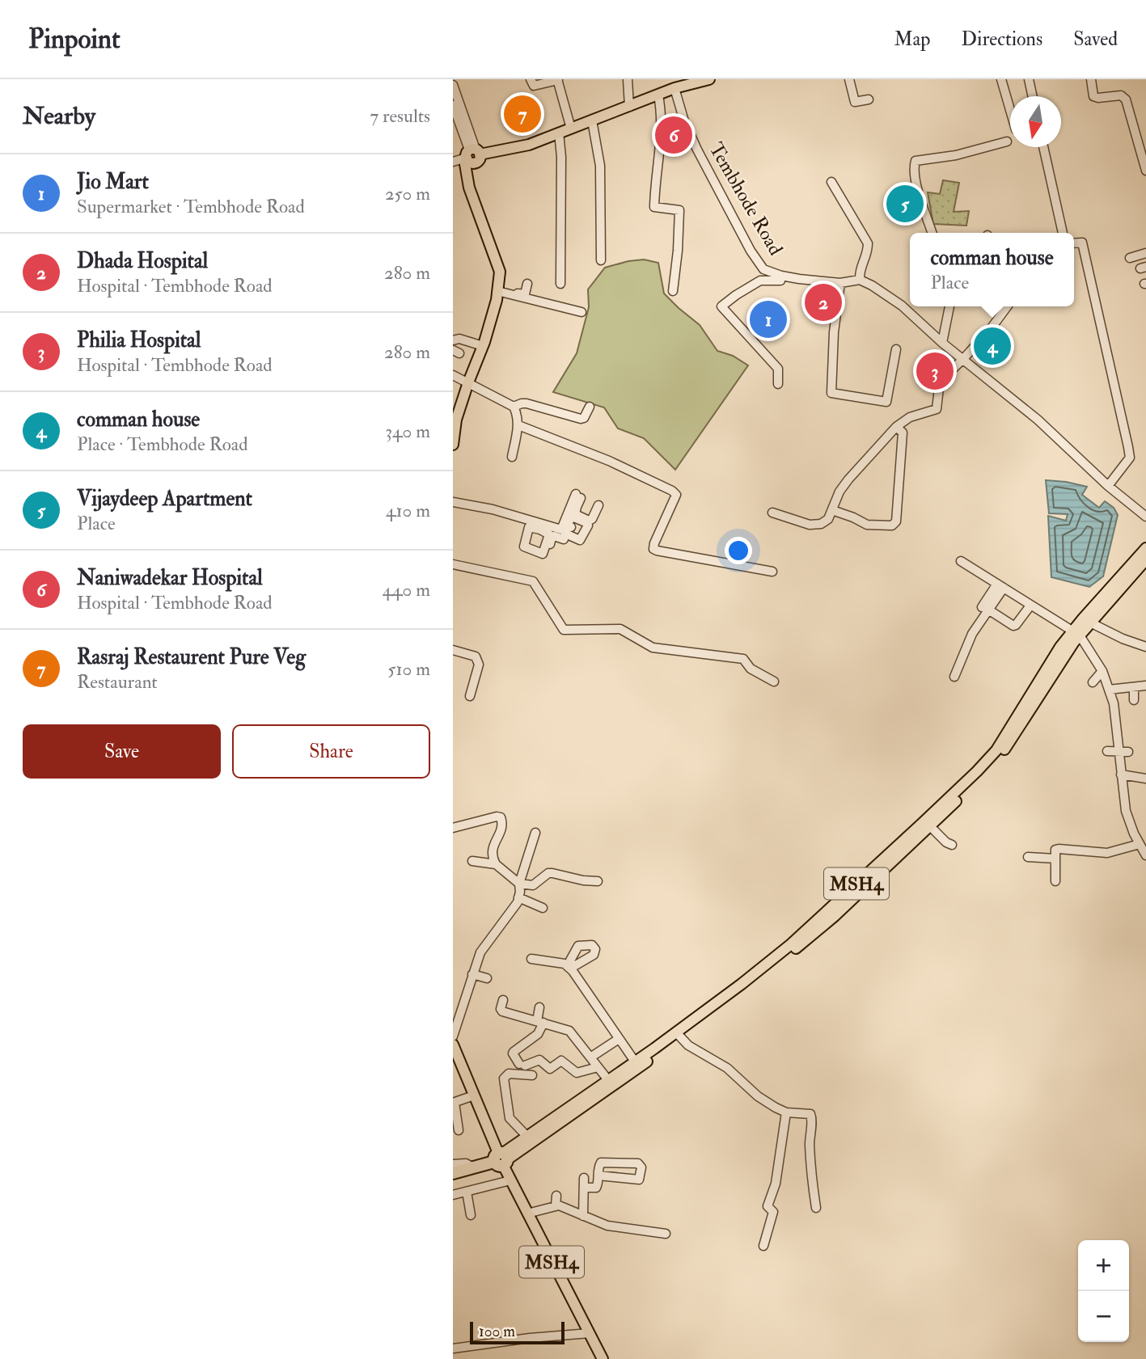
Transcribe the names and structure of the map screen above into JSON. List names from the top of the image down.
{
  "streets": {
    "main road": ["MSH4"],
    "street": ["Tembhode Road"]
  },
  "scale_bar": "100 m",
  "north": "bottom",
  "page": {
    "header": "Pinpoint",
    "nav": ["Map", "Directions", "Saved"],
    "heading": ["Nearby", "7 results"],
    "pins": [
      "7",
      "6",
      "5",
      "2",
      "1",
      "4",
      "3"
    ],
    "list": [
      {
        "mark": "1",
        "name": "Jio Mart",
        "note": "Supermarket · Tembhode Road",
        "value": "250 m"
      },
      {
        "mark": "2",
        "name": "Dhada Hospital",
        "note": "Hospital · Tembhode Road",
        "value": "280 m"
      },
      {
        "mark": "3",
        "name": "Philia Hospital",
        "note": "Hospital · Tembhode Road",
        "value": "280 m"
      },
      {
        "mark": "4",
        "name": "comman house",
        "note": "Place · Tembhode Road",
        "value": "340 m"
      },
      {
        "mark": "5",
        "name": "Vijaydeep Apartment",
        "note": "Place",
        "value": "410 m"
      },
      {
        "mark": "6",
        "name": "Naniwadekar Hospital",
        "note": "Hospital · Tembhode Road",
        "value": "440 m"
      },
      {
        "mark": "7",
        "name": "Rasraj Restaurent Pure Veg",
        "note": "Restaurant",
        "value": "510 m"
      }
    ],
    "popup": ["comman house", "Place"],
    "buttons": ["Save", "Share"],
    "map_buttons": ["+", "−"],
    "scale": "100 m"
  }
}
